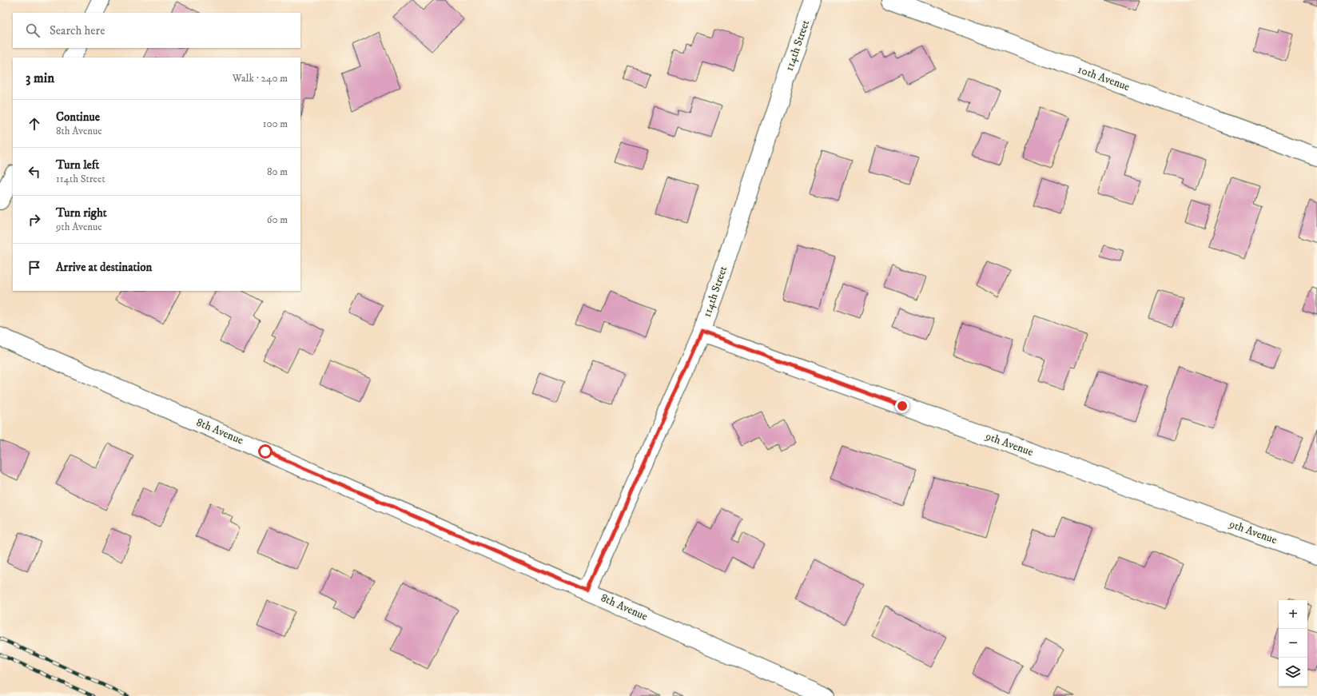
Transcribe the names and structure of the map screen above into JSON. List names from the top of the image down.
{
  "streets": {
    "street": [
      "114th Street",
      "10th Avenue",
      "8th Avenue",
      "9th Avenue"
    ]
  },
  "crossings": [
    ["114th Street", "8th Avenue"],
    ["114th Street", "9th Avenue"]
  ],
  "page": {
    "search": "Search here",
    "heading": ["3 min", "Walk · 240 m"],
    "list": [
      ["Continue", "8th Avenue", "100 m"],
      ["Turn left", "114th Street", "80 m"],
      ["Turn right", "9th Avenue", "60 m"],
      "Arrive at destination"
    ],
    "map_buttons": ["+", "−"]
  }
}
